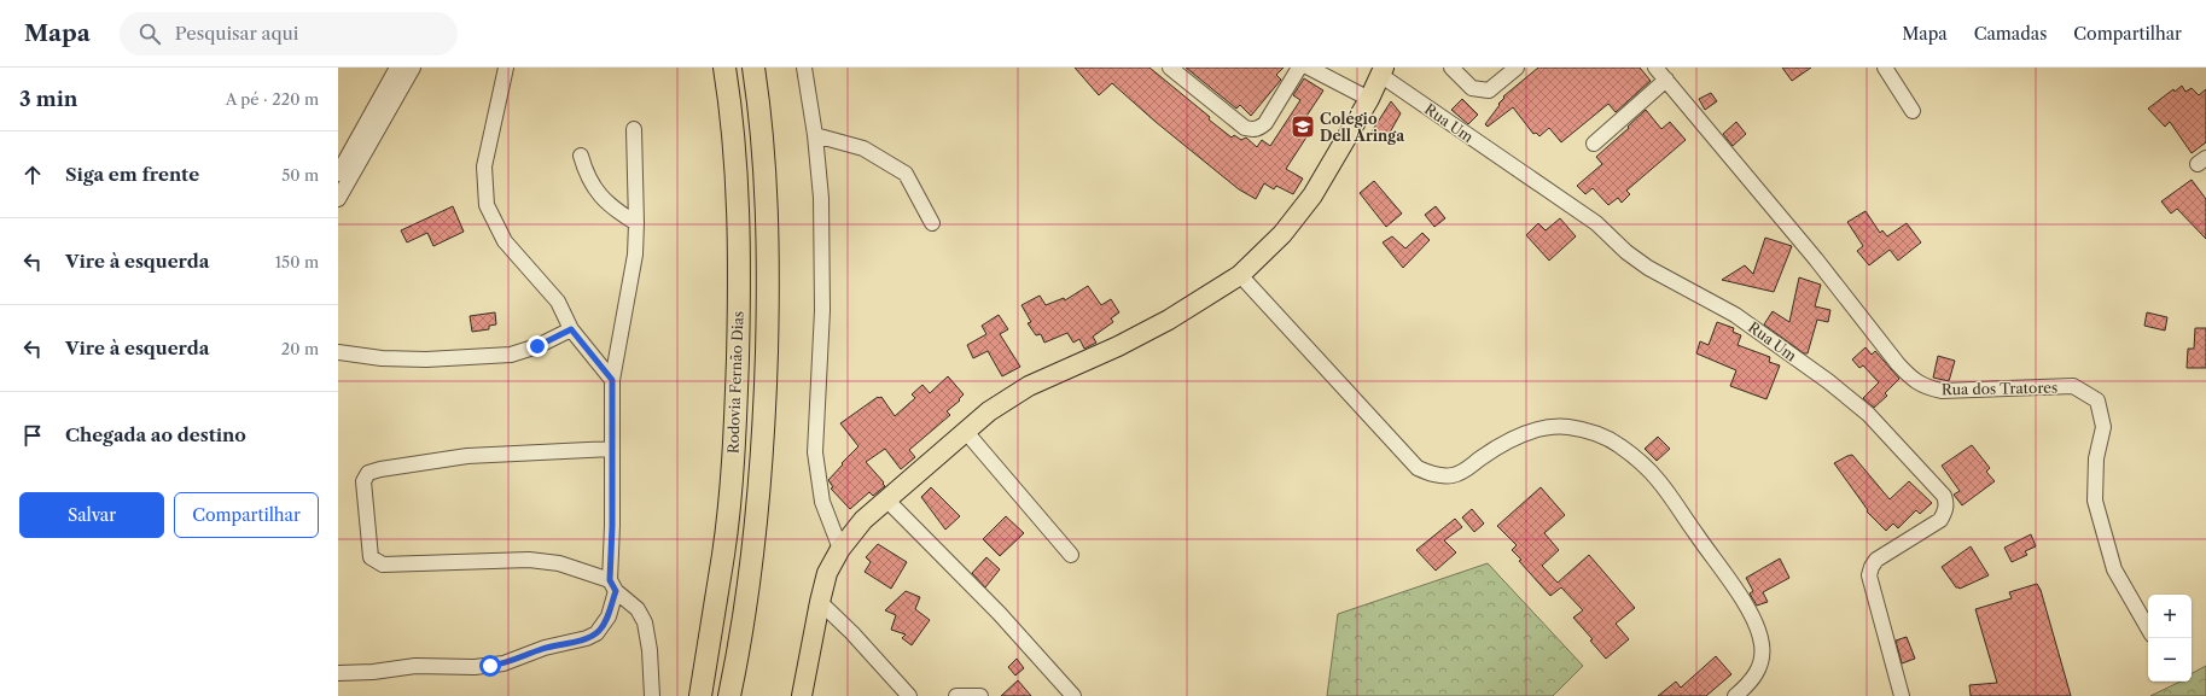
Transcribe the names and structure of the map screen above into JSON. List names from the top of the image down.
{
  "streets": {
    "highway": ["Rodovia Fernão Dias"],
    "street": ["Rua Um", "Rua dos Tratores"]
  },
  "places": {
    "school or university": ["Colégio Dell Aringa"]
  },
  "page": {
    "header": "Mapa",
    "search": "Pesquisar aqui",
    "nav": ["Mapa", "Camadas", "Compartilhar"],
    "heading": ["3 min", "A pé · 220 m"],
    "list": [
      ["Siga em frente", "50 m"],
      ["Vire à esquerda", "150 m"],
      ["Vire à esquerda", "20 m"],
      "Chegada ao destino"
    ],
    "buttons": ["Salvar", "Compartilhar"],
    "map_buttons": ["+", "−"]
  }
}
